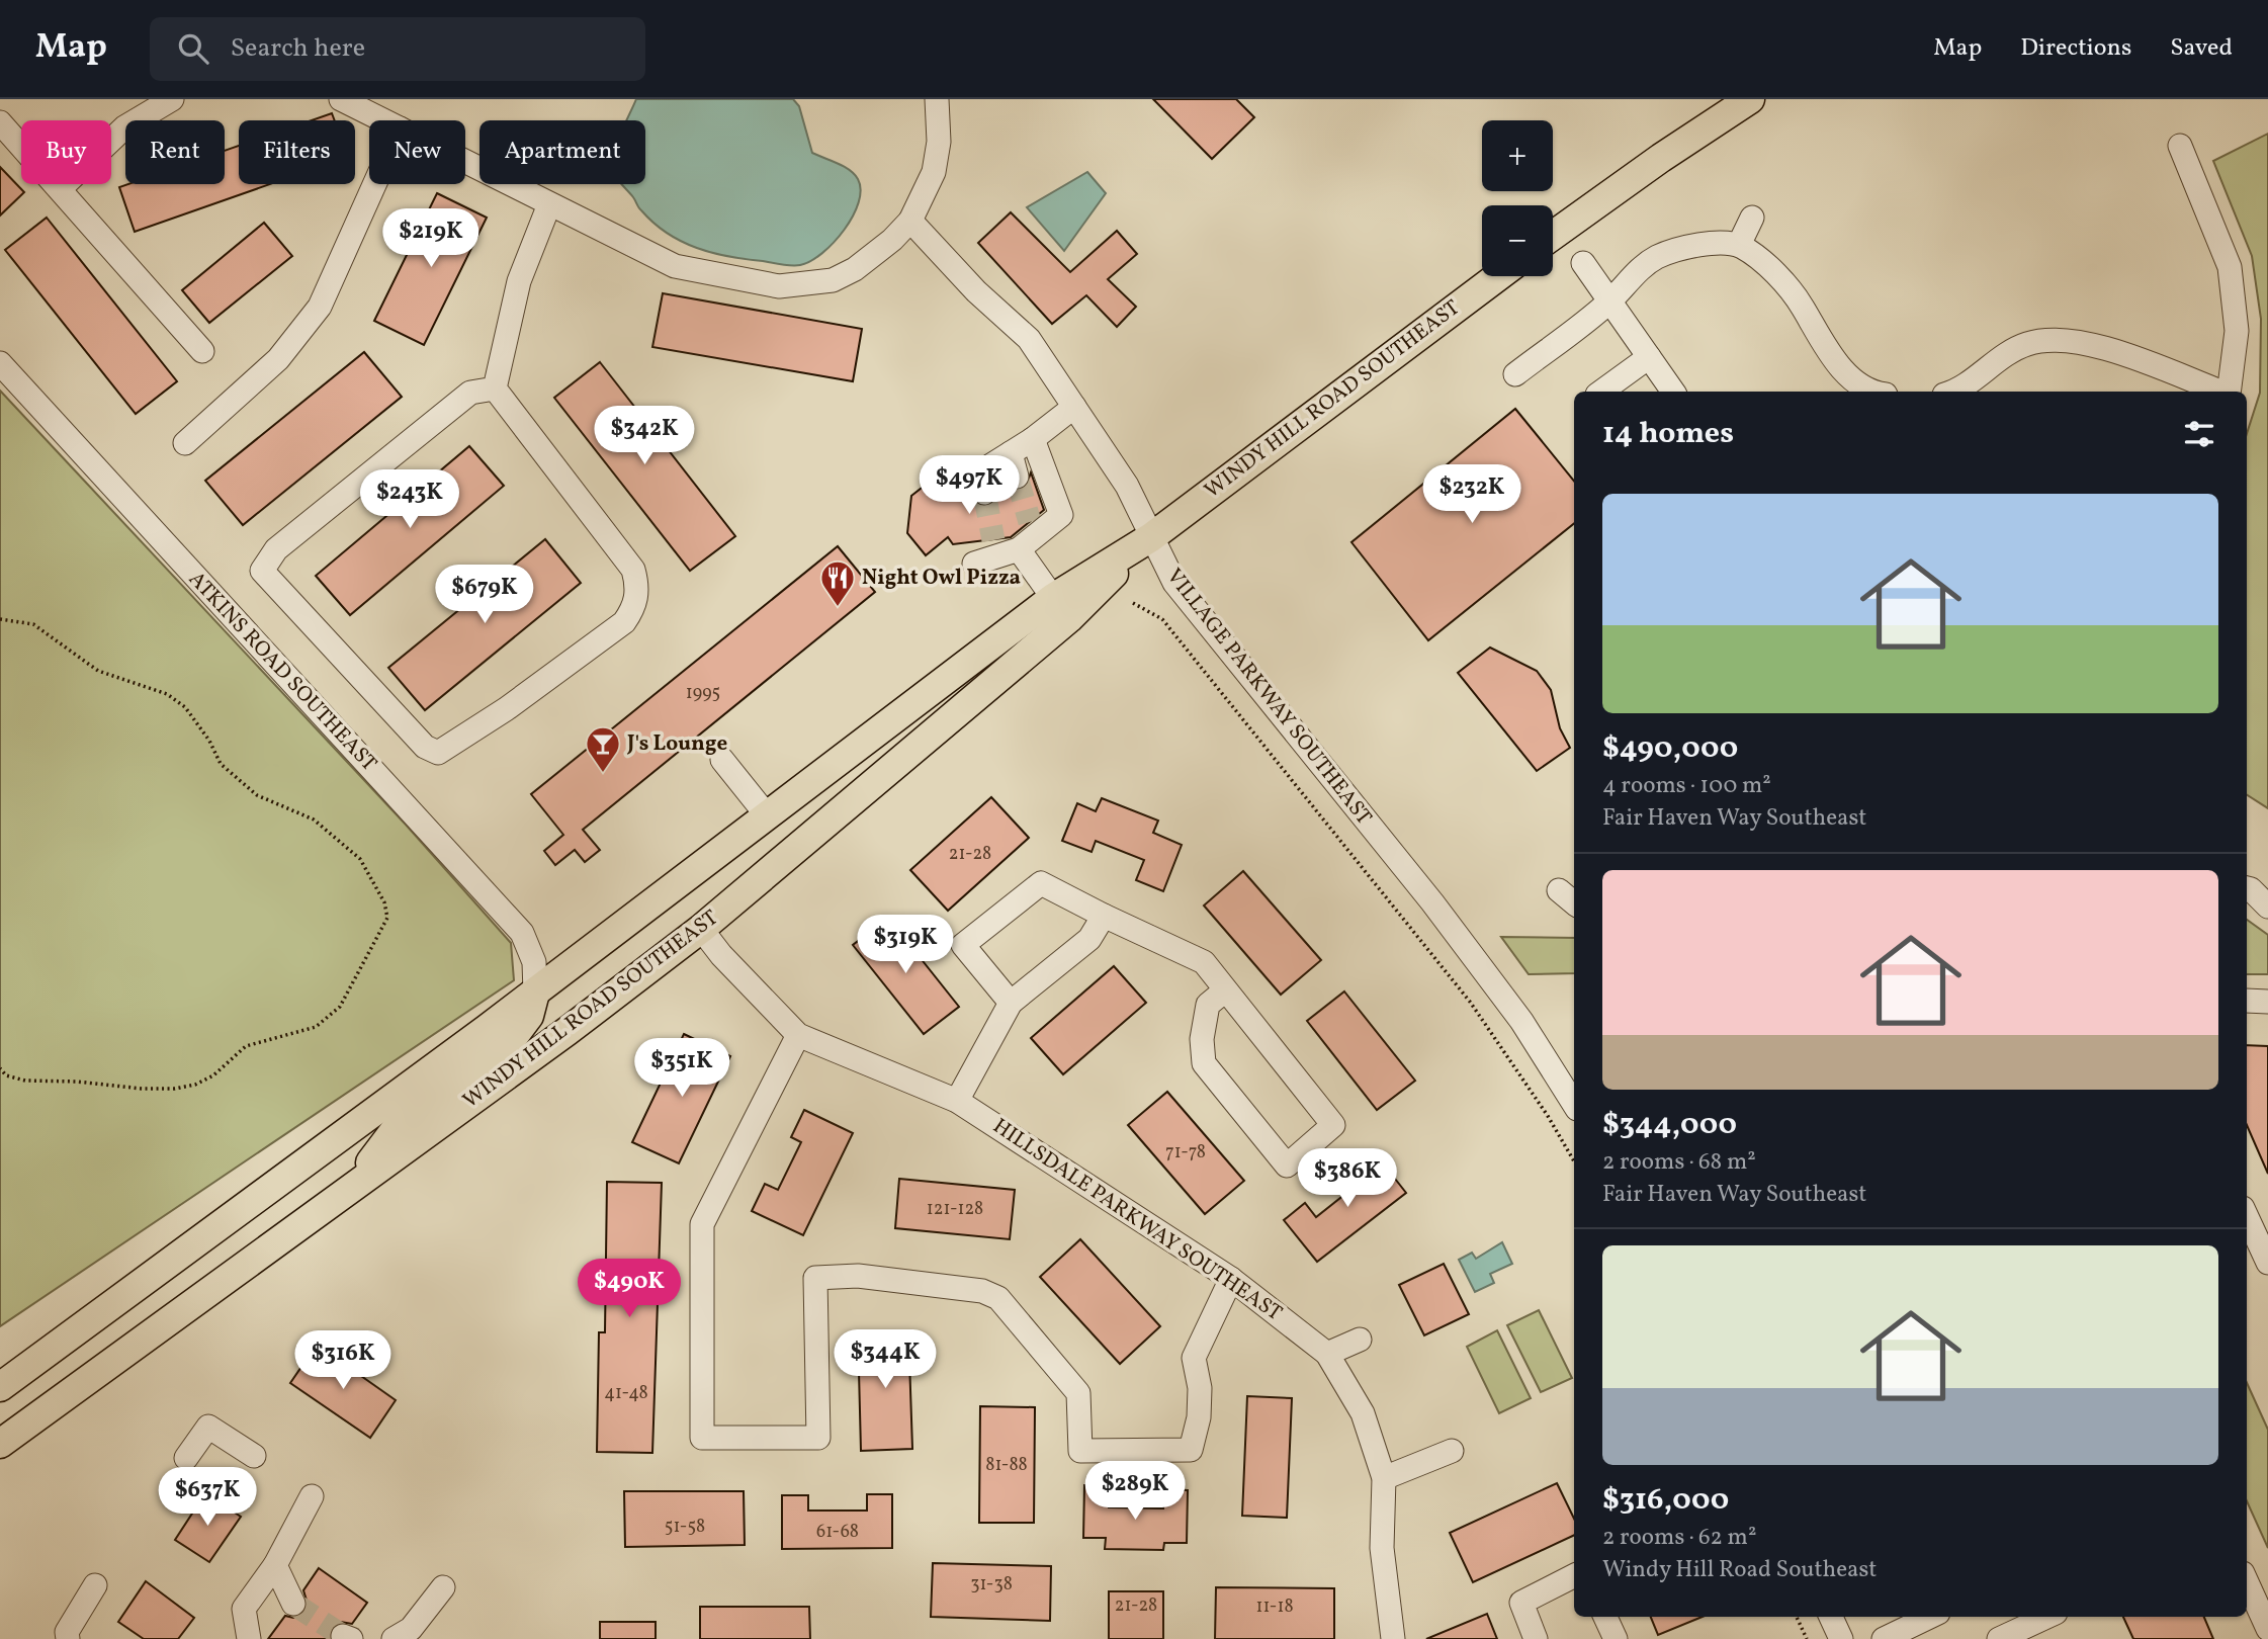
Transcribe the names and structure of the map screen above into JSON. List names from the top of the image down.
{
  "streets": {
    "main road": ["WINDY HILL ROAD SOUTHEAST"],
    "street": ["ATKINS ROAD SOUTHEAST", "VILLAGE PARKWAY SOUTHEAST", "HILLSDALE PARKWAY SOUTHEAST"]
  },
  "crossings": [
    ["WINDY HILL ROAD SOUTHEAST", "ATKINS ROAD SOUTHEAST"],
    ["WINDY HILL ROAD SOUTHEAST", "VILLAGE PARKWAY SOUTHEAST"],
    ["WINDY HILL ROAD SOUTHEAST", "HILLSDALE PARKWAY SOUTHEAST"]
  ],
  "places": {
    "restaurant": ["Night Owl Pizza"],
    "bar": ["J's Lounge"]
  },
  "house_numbers": [
    "1995",
    "21-28",
    "71-78",
    "121-128",
    "41-48",
    "81-88",
    "51-58",
    "61-68",
    "31-38",
    "21-28",
    "11-18"
  ],
  "page": {
    "header": "Map",
    "search": "Search here",
    "nav": ["Map", "Directions", "Saved"],
    "map_buttons": ["+", "−"],
    "chip": [
      "Buy",
      "Rent",
      "Filters",
      "New",
      "Apartment"
    ],
    "price": [
      "$219K",
      "$342K",
      "$497K",
      "$232K",
      "$243K",
      "$679K",
      "$319K",
      "$351K",
      "$386K",
      "$490K",
      "$344K",
      "$316K",
      "$289K",
      "$637K"
    ],
    "heading": "14 homes",
    "list": [
      {
        "name": "$490,000",
        "note": "4 rooms · 100 m² · Fair Haven Way Southeast"
      },
      {
        "name": "$344,000",
        "note": "2 rooms · 68 m² · Fair Haven Way Southeast"
      },
      {
        "name": "$316,000",
        "note": "2 rooms · 62 m² · Windy Hill Road Southeast"
      }
    ]
  }
}
